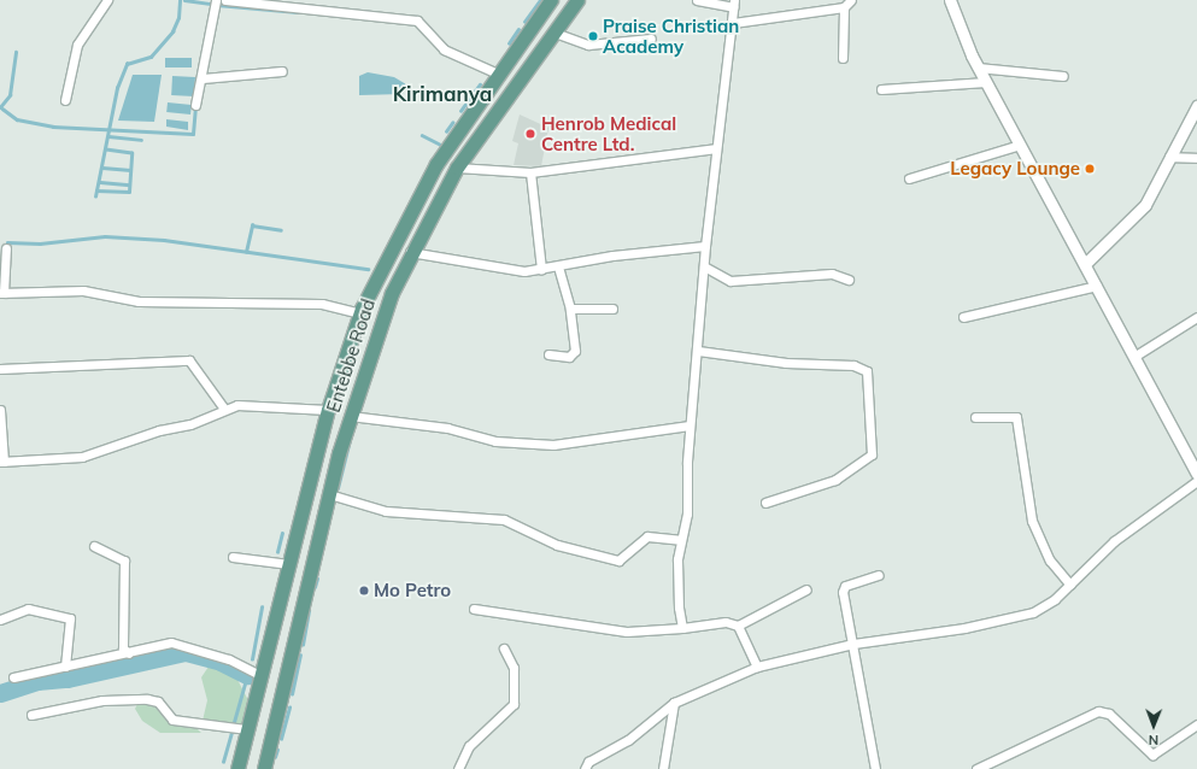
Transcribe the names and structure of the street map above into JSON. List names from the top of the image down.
{
  "streets": {
    "main road": ["Entebbe Road"]
  },
  "districts": ["Kirimanya"],
  "places": [
    "Praise Christian Academy",
    "Henrob Medical Centre Ltd.",
    "Legacy Lounge",
    "Mo Petro"
  ],
  "north": "bottom"
}
